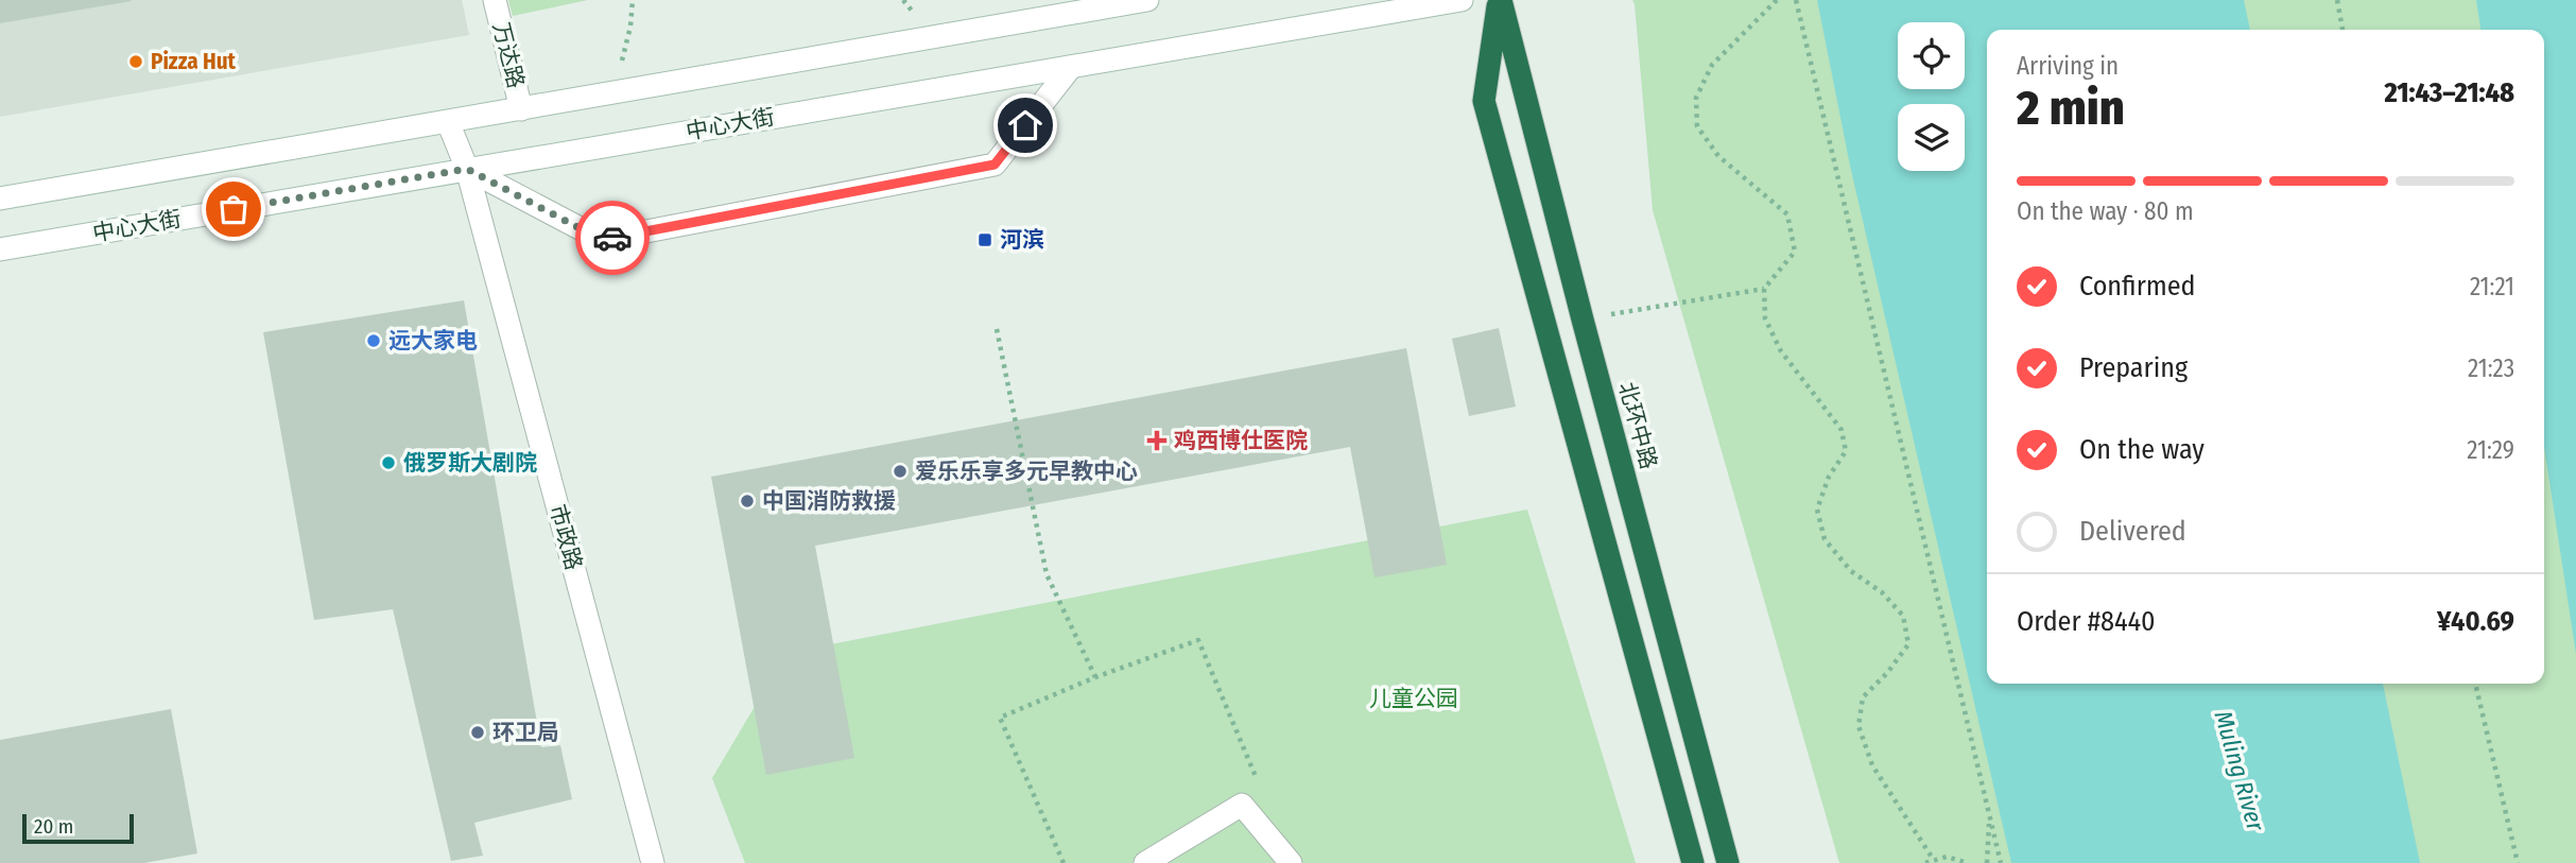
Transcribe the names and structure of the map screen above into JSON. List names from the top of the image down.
{
  "streets": {
    "highway": ["北环中路"],
    "main road": ["万达路", "中心大街", "市政路"]
  },
  "crossings": [
    ["中心大街", "市政路"]
  ],
  "water": ["Muling River"],
  "parks": ["儿童公园"],
  "places": {
    "other": [
      "Pizza Hut",
      "远大家电",
      "俄罗斯大剧院",
      "爱乐乐享多元早教中心",
      "中国消防救援",
      "环卫局"
    ],
    "transit": ["河滨"],
    "health": ["鸡西博仕医院"]
  },
  "scale_bar": "20 m",
  "page": {
    "heading": ["2 min", "Arriving in", "21:43–21:48"],
    "panel": ["Order #8440", "¥40.69"],
    "bar": "On the way · 80 m",
    "list": [
      ["Confirmed", "21:21"],
      ["Preparing", "21:23"],
      ["On the way", "21:29"],
      "Delivered"
    ],
    "scale": "20 m"
  }
}
